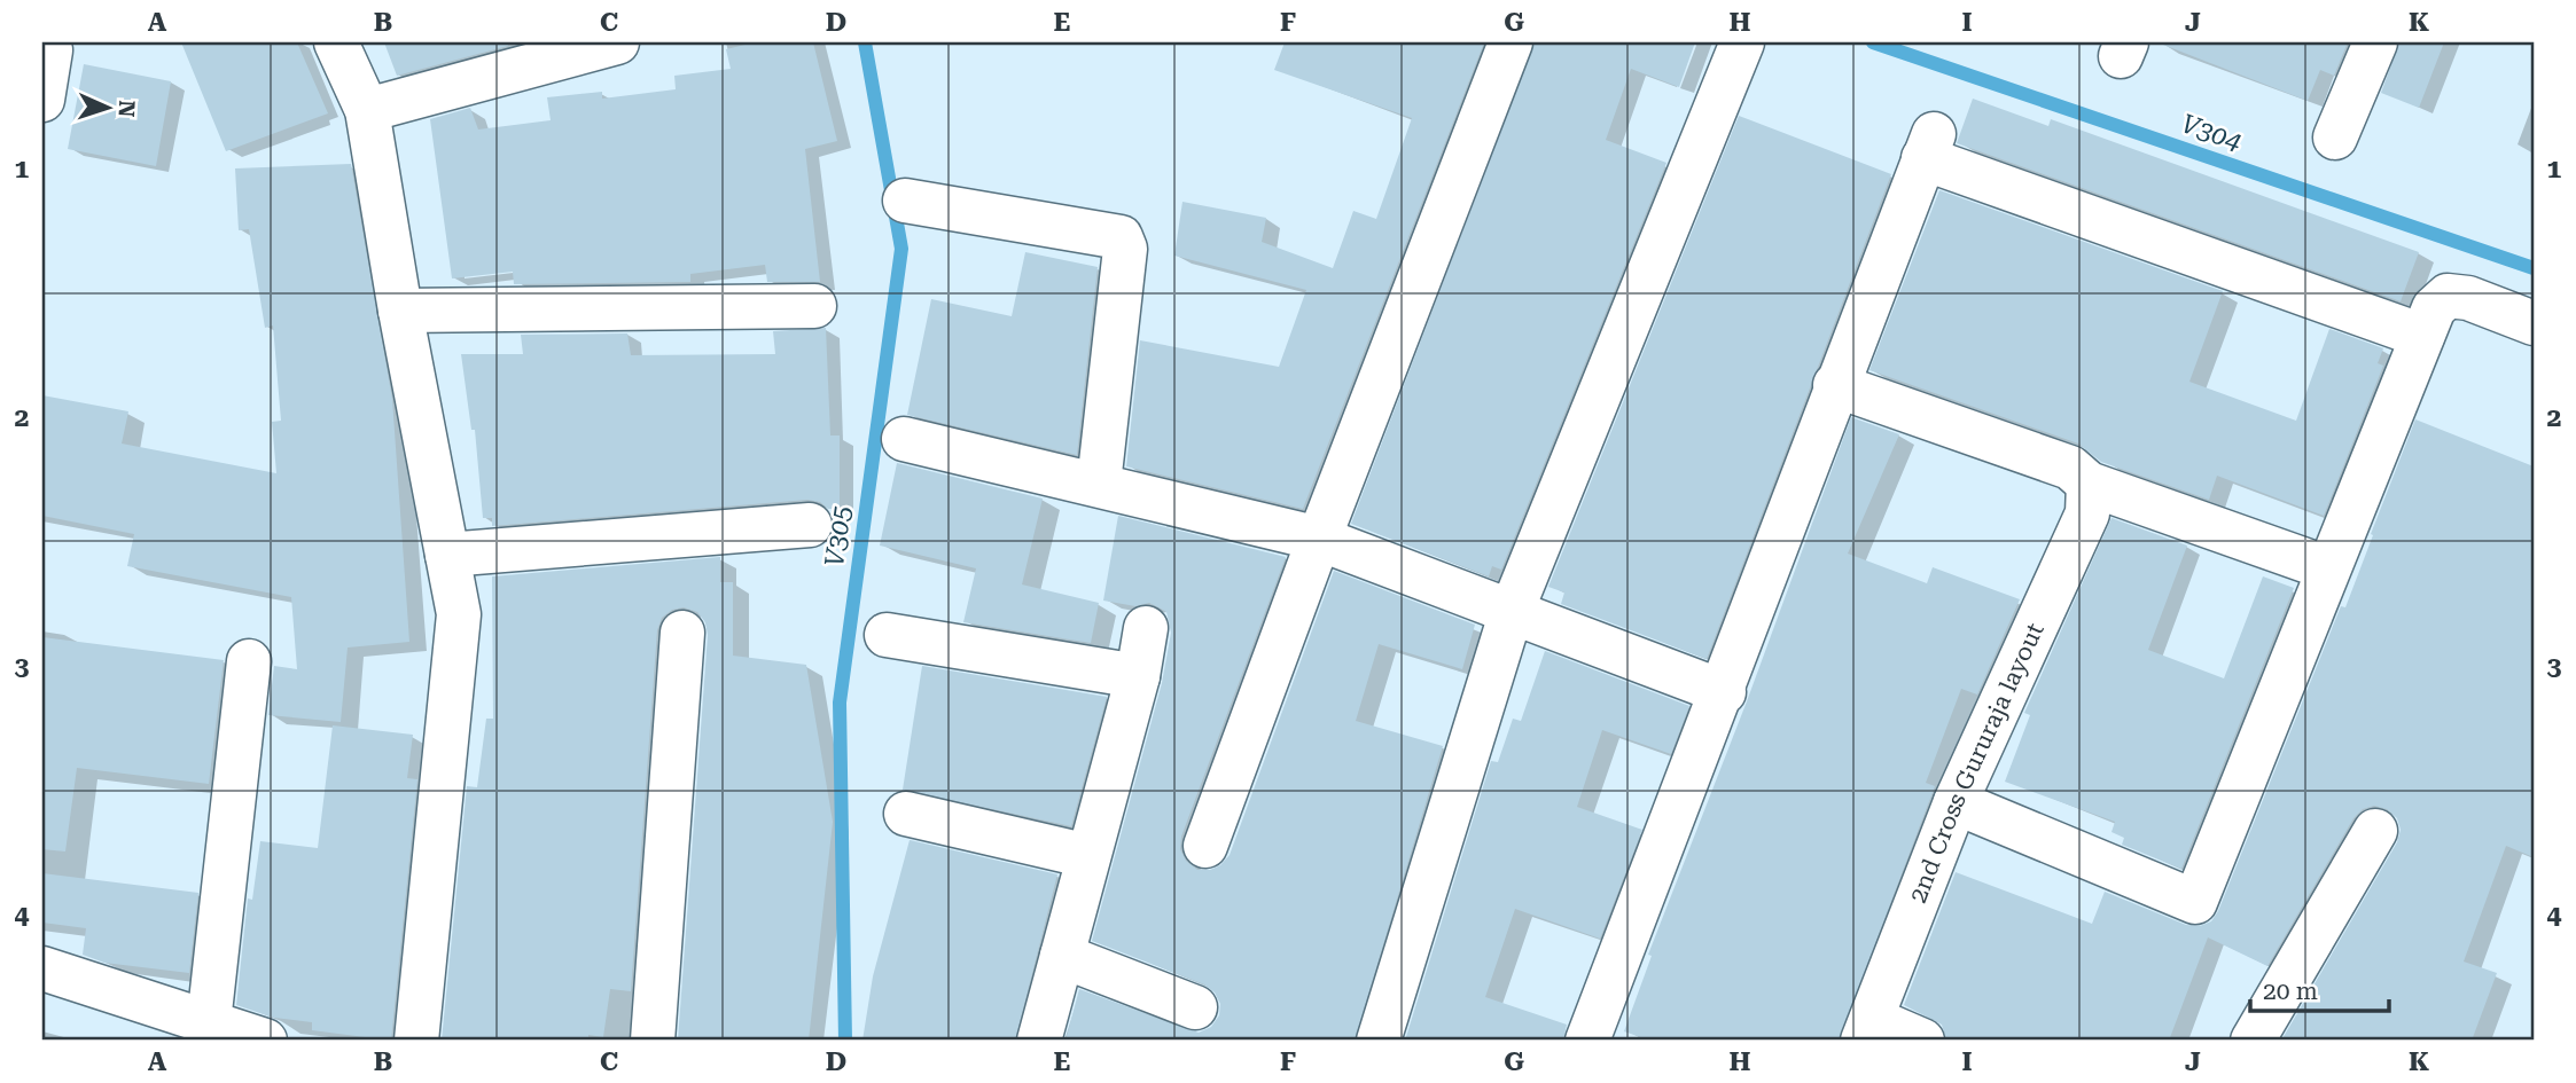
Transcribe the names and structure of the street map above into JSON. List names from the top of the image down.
{
  "streets": {
    "street": ["2nd Cross Gururaja layout"]
  },
  "water": ["V304", "V305"],
  "scale_bar": "20 m",
  "north": "right",
  "grid": {
    "columns": [
      "A",
      "B",
      "C",
      "D",
      "E",
      "F",
      "G",
      "H",
      "I",
      "J",
      "K"
    ],
    "rows": [
      "1",
      "2",
      "3",
      "4"
    ]
  }
}
